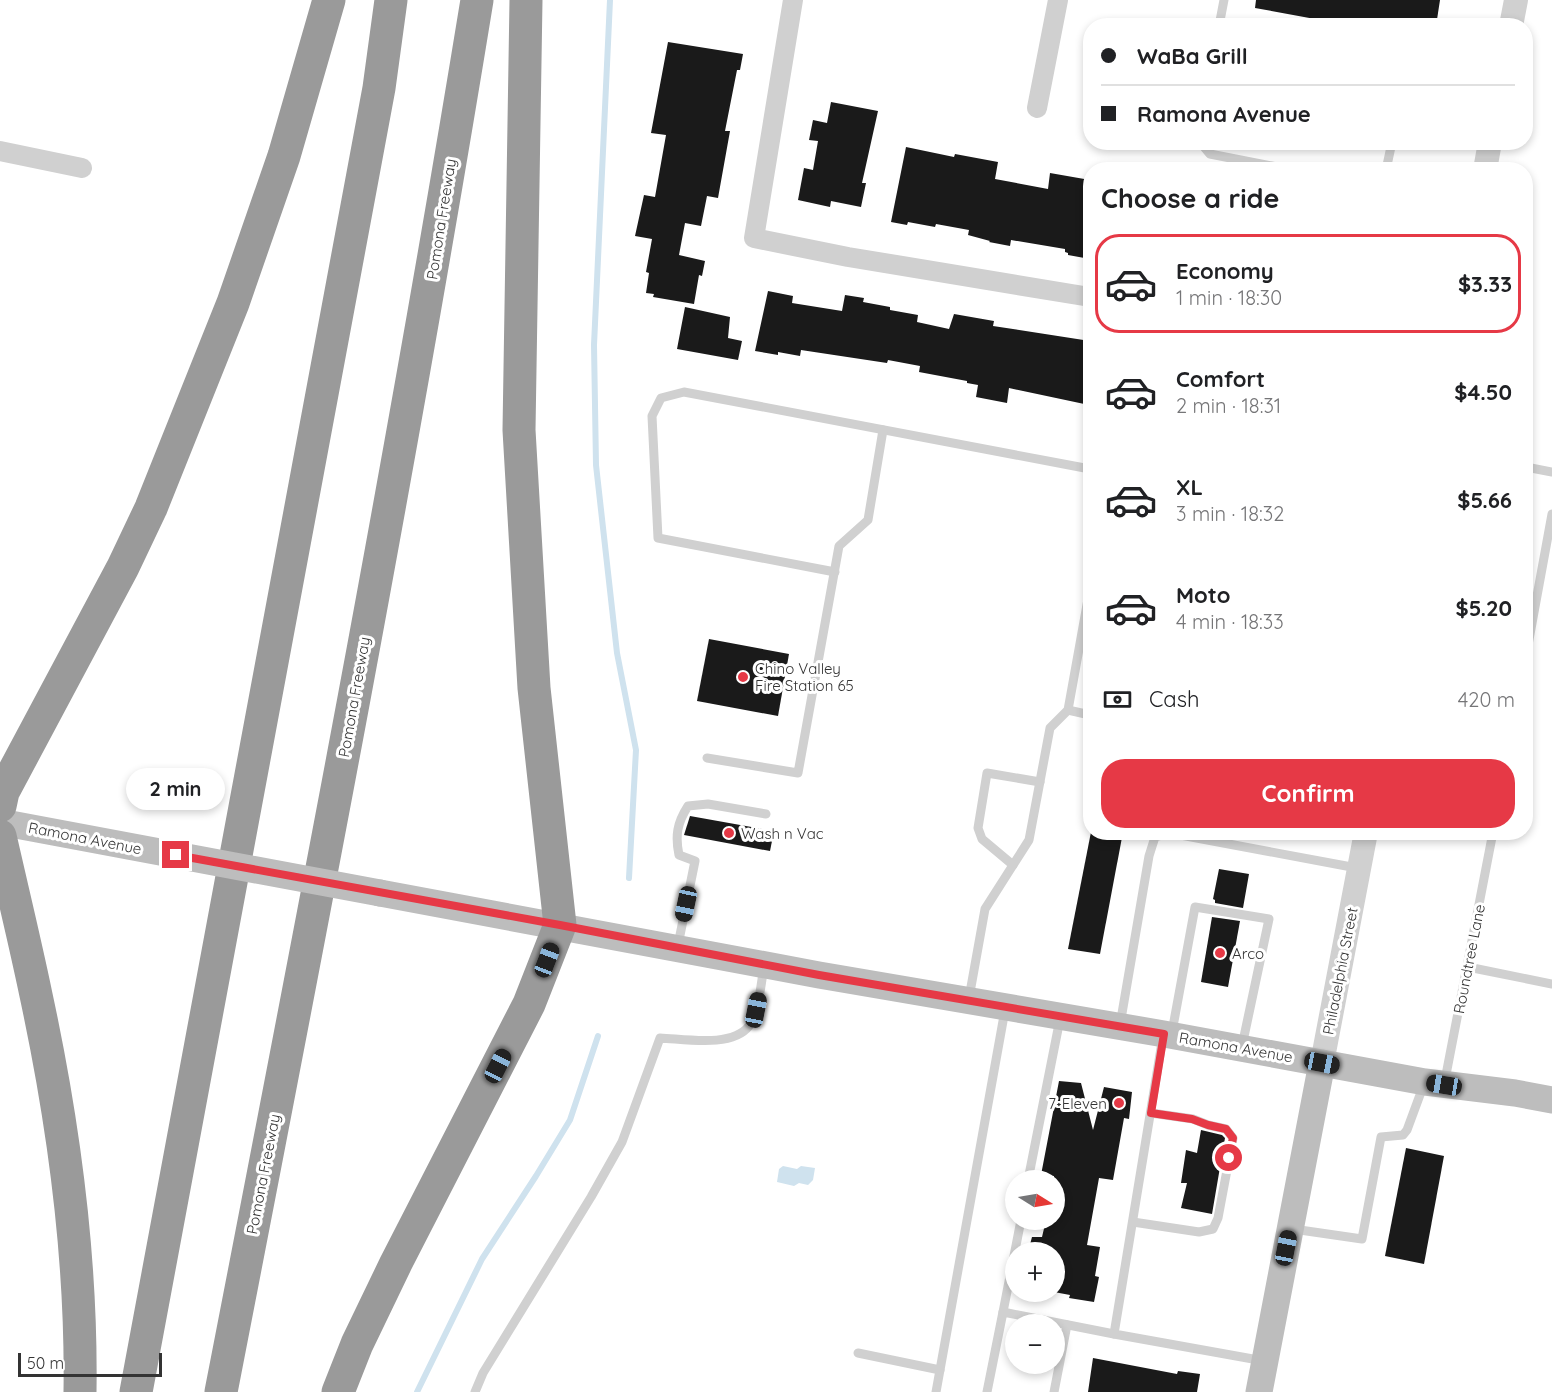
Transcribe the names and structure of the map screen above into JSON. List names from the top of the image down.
{
  "streets": {
    "highway": ["Pomona Freeway"],
    "main road": ["Ramona Avenue", "Philadelphia Street"],
    "lane": ["Roundtree Lane"]
  },
  "crossings": [
    ["Ramona Avenue", "Roundtree Lane"],
    ["Ramona Avenue", "Philadelphia Street"],
    ["Roundtree Lane", "Philadelphia Street"]
  ],
  "places": [
    "Chino Valley Fire Station 65",
    "Wash n Vac",
    "Arco",
    "7-Eleven"
  ],
  "scale_bar": "50 m",
  "north": "right",
  "page": {
    "banner": ["WaBa Grill", "Ramona Avenue"],
    "heading": "Choose a ride",
    "list": [
      {
        "name": "Economy",
        "note": "1 min · 18:30",
        "value": "$3.33"
      },
      {
        "name": "Comfort",
        "note": "2 min · 18:31",
        "value": "$4.50"
      },
      {
        "name": "XL",
        "note": "3 min · 18:32",
        "value": "$5.66"
      },
      {
        "name": "Moto",
        "note": "4 min · 18:33",
        "value": "$5.20"
      }
    ],
    "pay": ["Cash", "420 m"],
    "buttons": "Confirm",
    "bubble": "2 min",
    "map_buttons": ["+", "−"],
    "scale": "50 m"
  }
}
